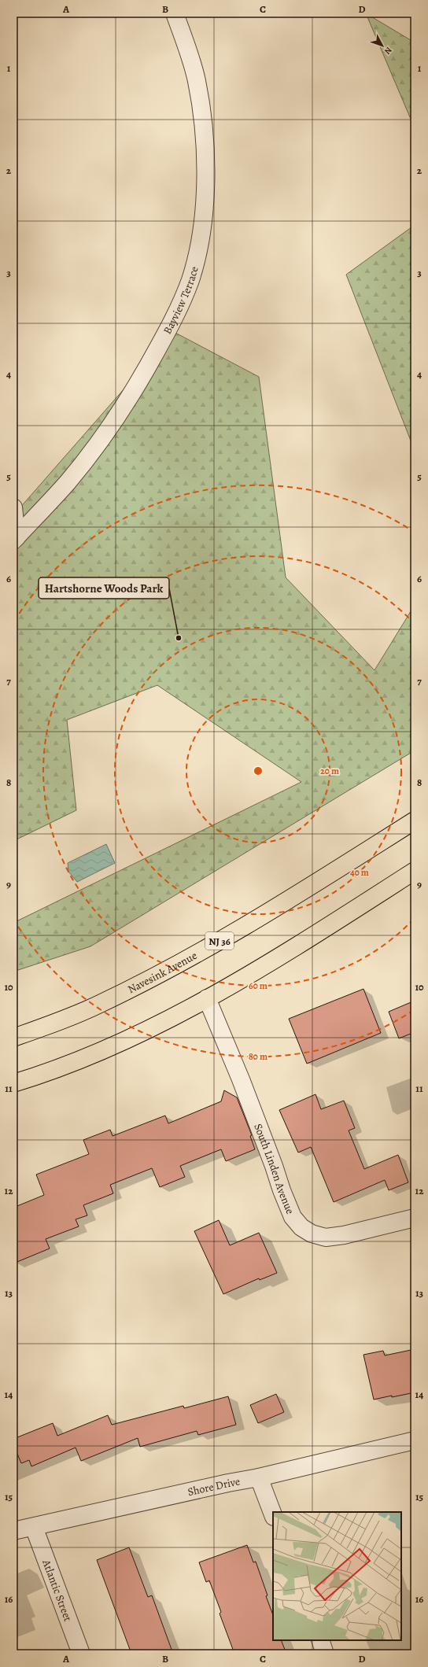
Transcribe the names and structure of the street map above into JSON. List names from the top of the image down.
{
  "streets": {
    "highway": ["NJ 36", "Navesink Avenue"],
    "street": [
      "Bayview Terrace",
      "South Linden Avenue",
      "Shore Drive",
      "Atlantic Street"
    ]
  },
  "crossings": [
    ["Shore Drive", "Atlantic Street"]
  ],
  "places": ["Hartshorne Woods Park"],
  "north": "bottom right",
  "grid": {
    "columns": [
      "A",
      "B",
      "C",
      "D"
    ],
    "rows": [
      "1",
      "2",
      "3",
      "4",
      "5",
      "6",
      "7",
      "8",
      "9",
      "10",
      "11",
      "12",
      "13",
      "14",
      "15",
      "16"
    ]
  },
  "rings": [
    "20 m",
    "40 m",
    "60 m",
    "80 m"
  ]
}
